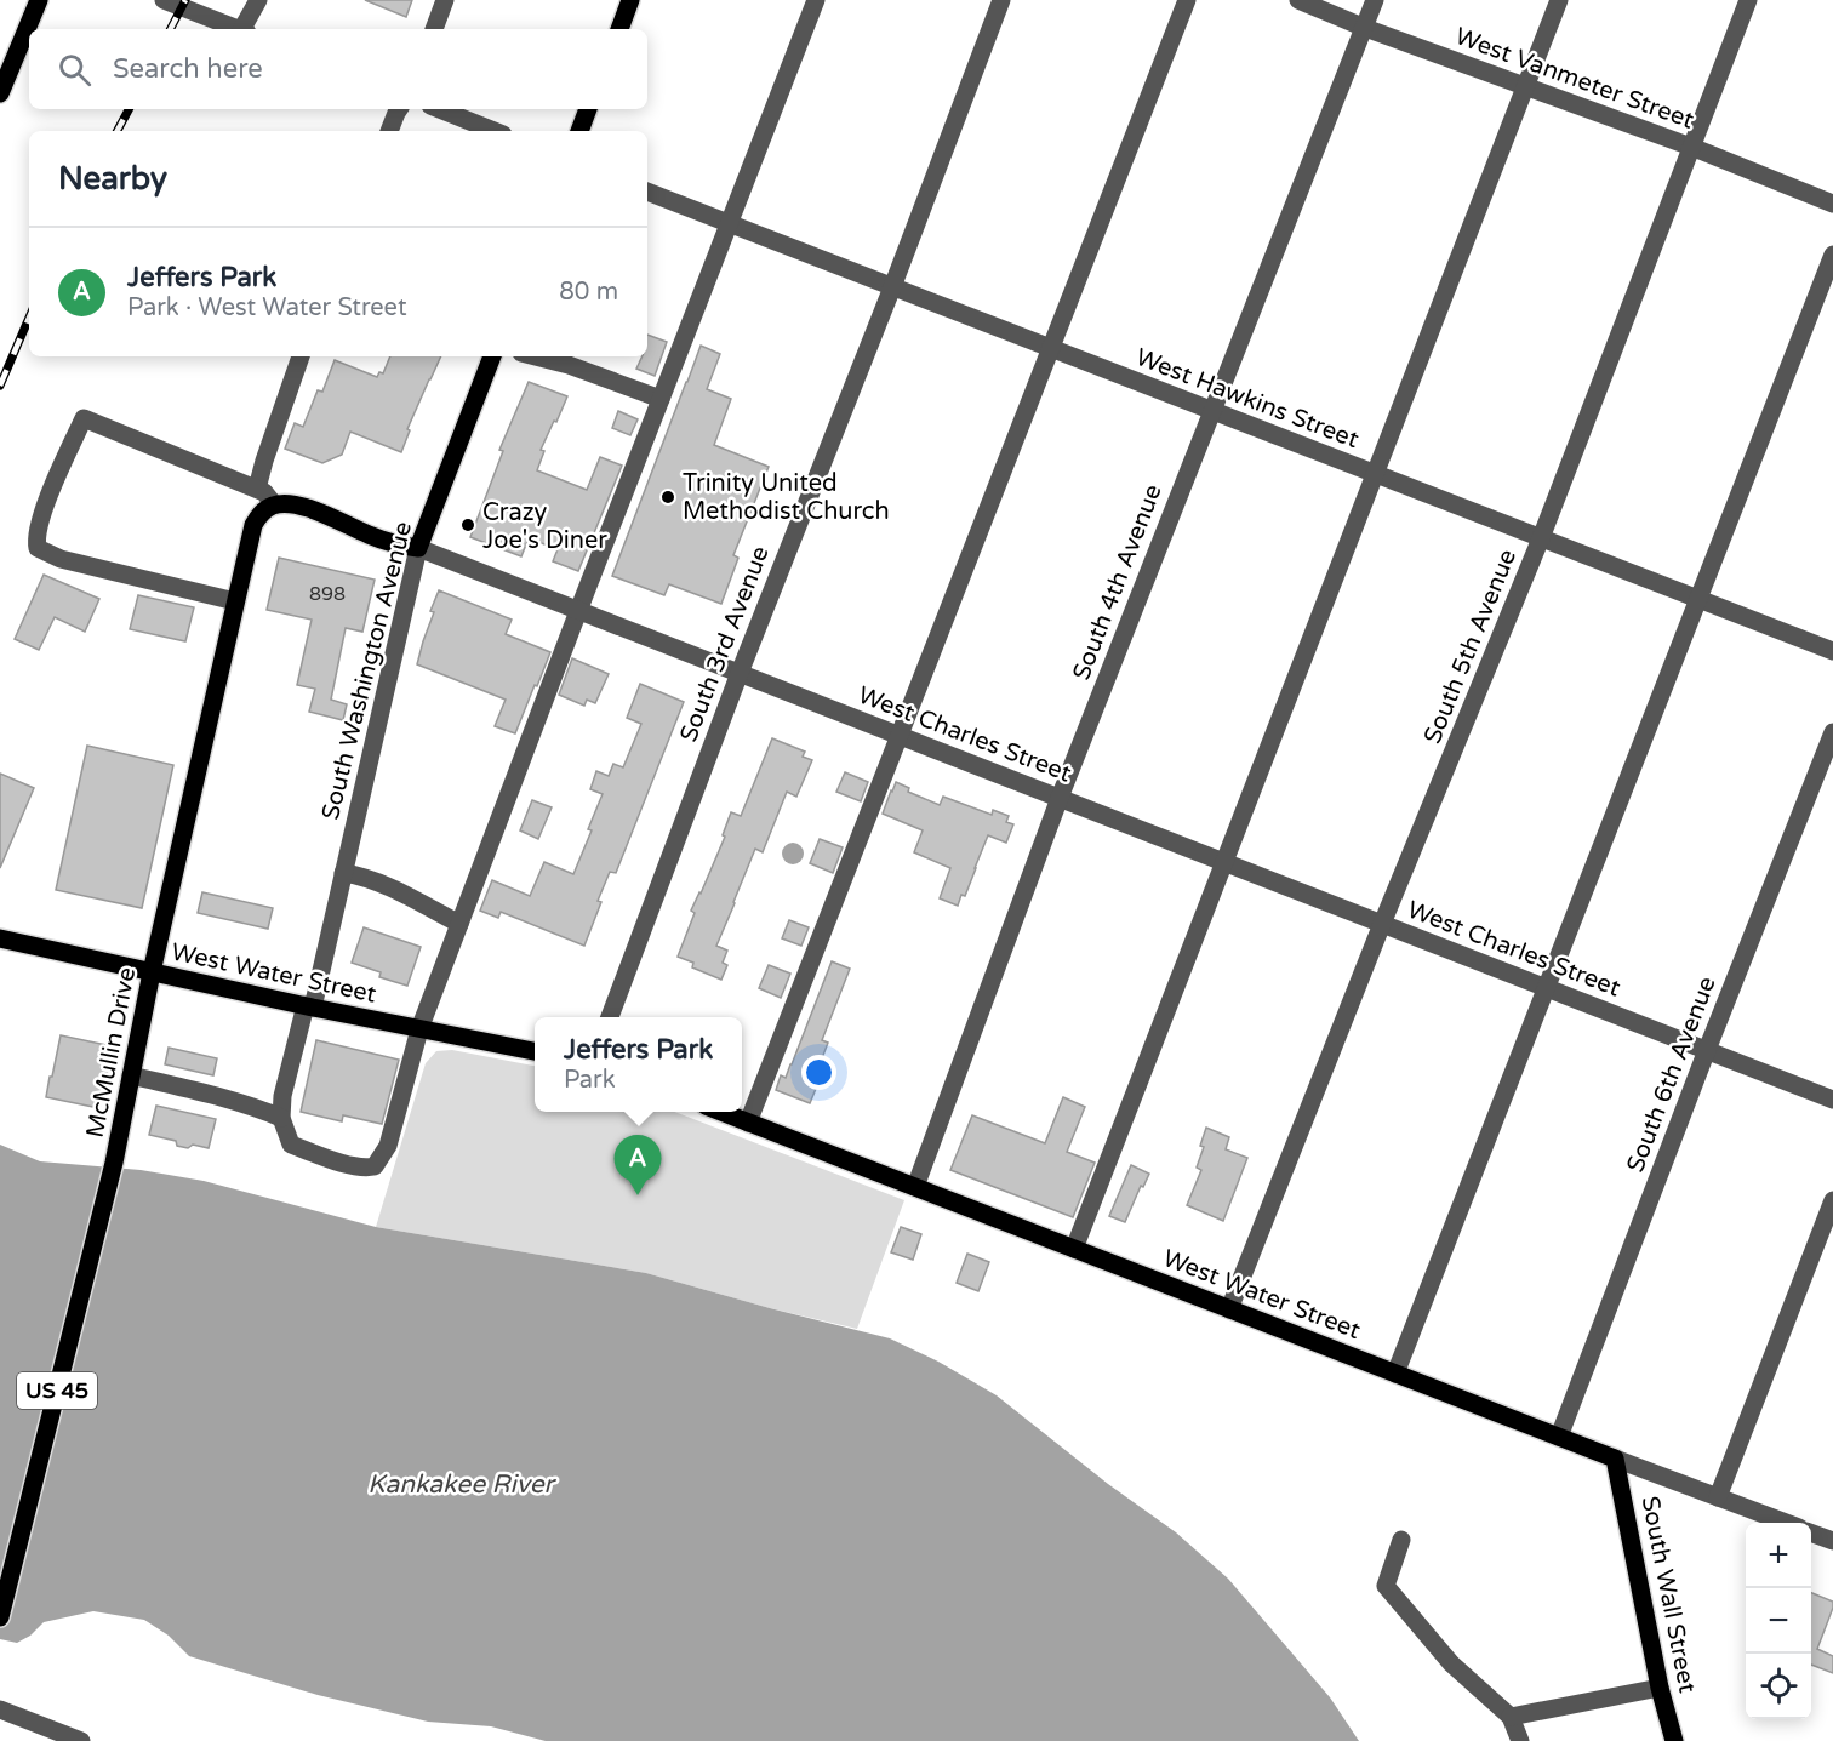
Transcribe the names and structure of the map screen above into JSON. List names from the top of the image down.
{
  "streets": {
    "main road": [
      "South Washington Avenue",
      "West Charles Street",
      "West Water Street",
      "McMullin Drive",
      "US 45",
      "South Wall Street"
    ],
    "street": [
      "West Vanmeter Street",
      "West Hawkins Street",
      "South 4th Avenue",
      "South 3rd Avenue",
      "South 5th Avenue",
      "South 6th Avenue"
    ]
  },
  "crossings": [
    ["West Vanmeter Street", "South 4th Avenue"],
    ["West Vanmeter Street", "South 5th Avenue"],
    ["West Hawkins Street", "South 4th Avenue"],
    ["West Hawkins Street", "South 3rd Avenue"],
    ["West Hawkins Street", "South 5th Avenue"],
    ["South 4th Avenue", "West Charles Street"],
    ["South 4th Avenue", "West Water Street"],
    ["South 3rd Avenue", "West Charles Street"],
    ["South 5th Avenue", "West Charles Street"],
    ["South 5th Avenue", "West Water Street"],
    ["South Washington Avenue", "West Charles Street"],
    ["South Washington Avenue", "West Water Street"],
    ["West Charles Street", "McMullin Drive"],
    ["West Charles Street", "South 6th Avenue"],
    ["West Water Street", "McMullin Drive"],
    ["West Water Street", "South 6th Avenue"],
    ["West Water Street", "South Wall Street"]
  ],
  "water": ["Kankakee River"],
  "places": ["Trinity United Methodist Church", "Crazy Joe's Diner"],
  "house_numbers": ["898"],
  "page": {
    "search": "Search here",
    "heading": "Nearby",
    "list": [
      {
        "mark": "A",
        "name": "Jeffers Park",
        "note": "Park · West Water Street",
        "value": "80 m"
      }
    ],
    "popup": ["Jeffers Park", "Park"],
    "pins": "A",
    "map_buttons": ["+", "−"]
  }
}
